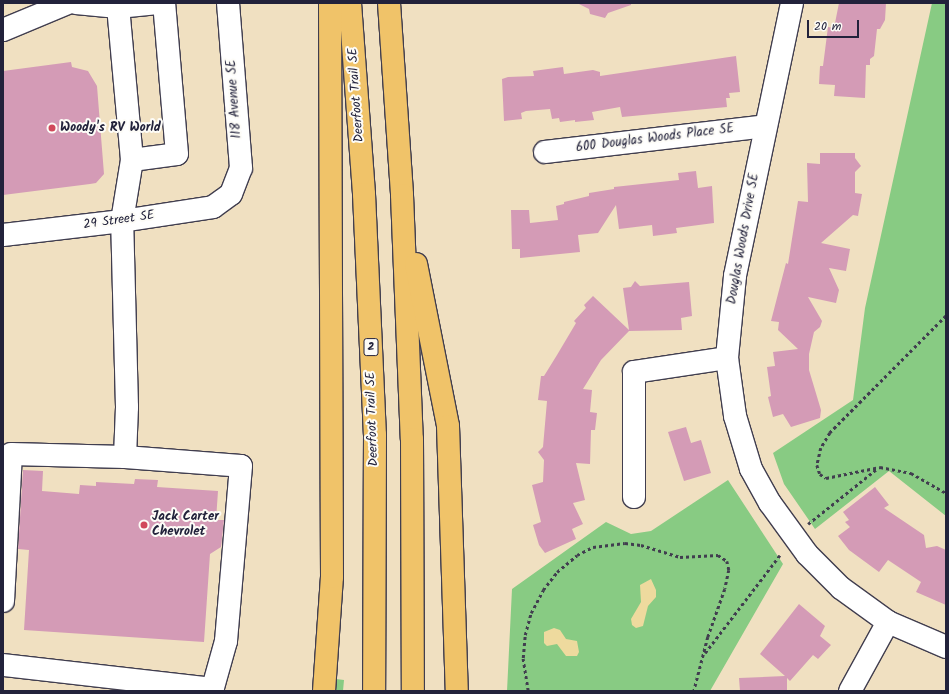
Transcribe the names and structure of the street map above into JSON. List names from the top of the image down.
{
  "streets": {
    "highway": ["Deerfoot Trail SE", "2"],
    "street": [
      "118 Avenue SE",
      "600 Douglas Woods Place SE",
      "29 Street SE",
      "Douglas Woods Drive SE"
    ]
  },
  "crossings": [
    ["118 Avenue SE", "29 Street SE"],
    ["600 Douglas Woods Place SE", "Douglas Woods Drive SE"]
  ],
  "places": ["Woody's RV World", "Jack Carter Chevrolet"],
  "scale_bar": "20 m"
}
